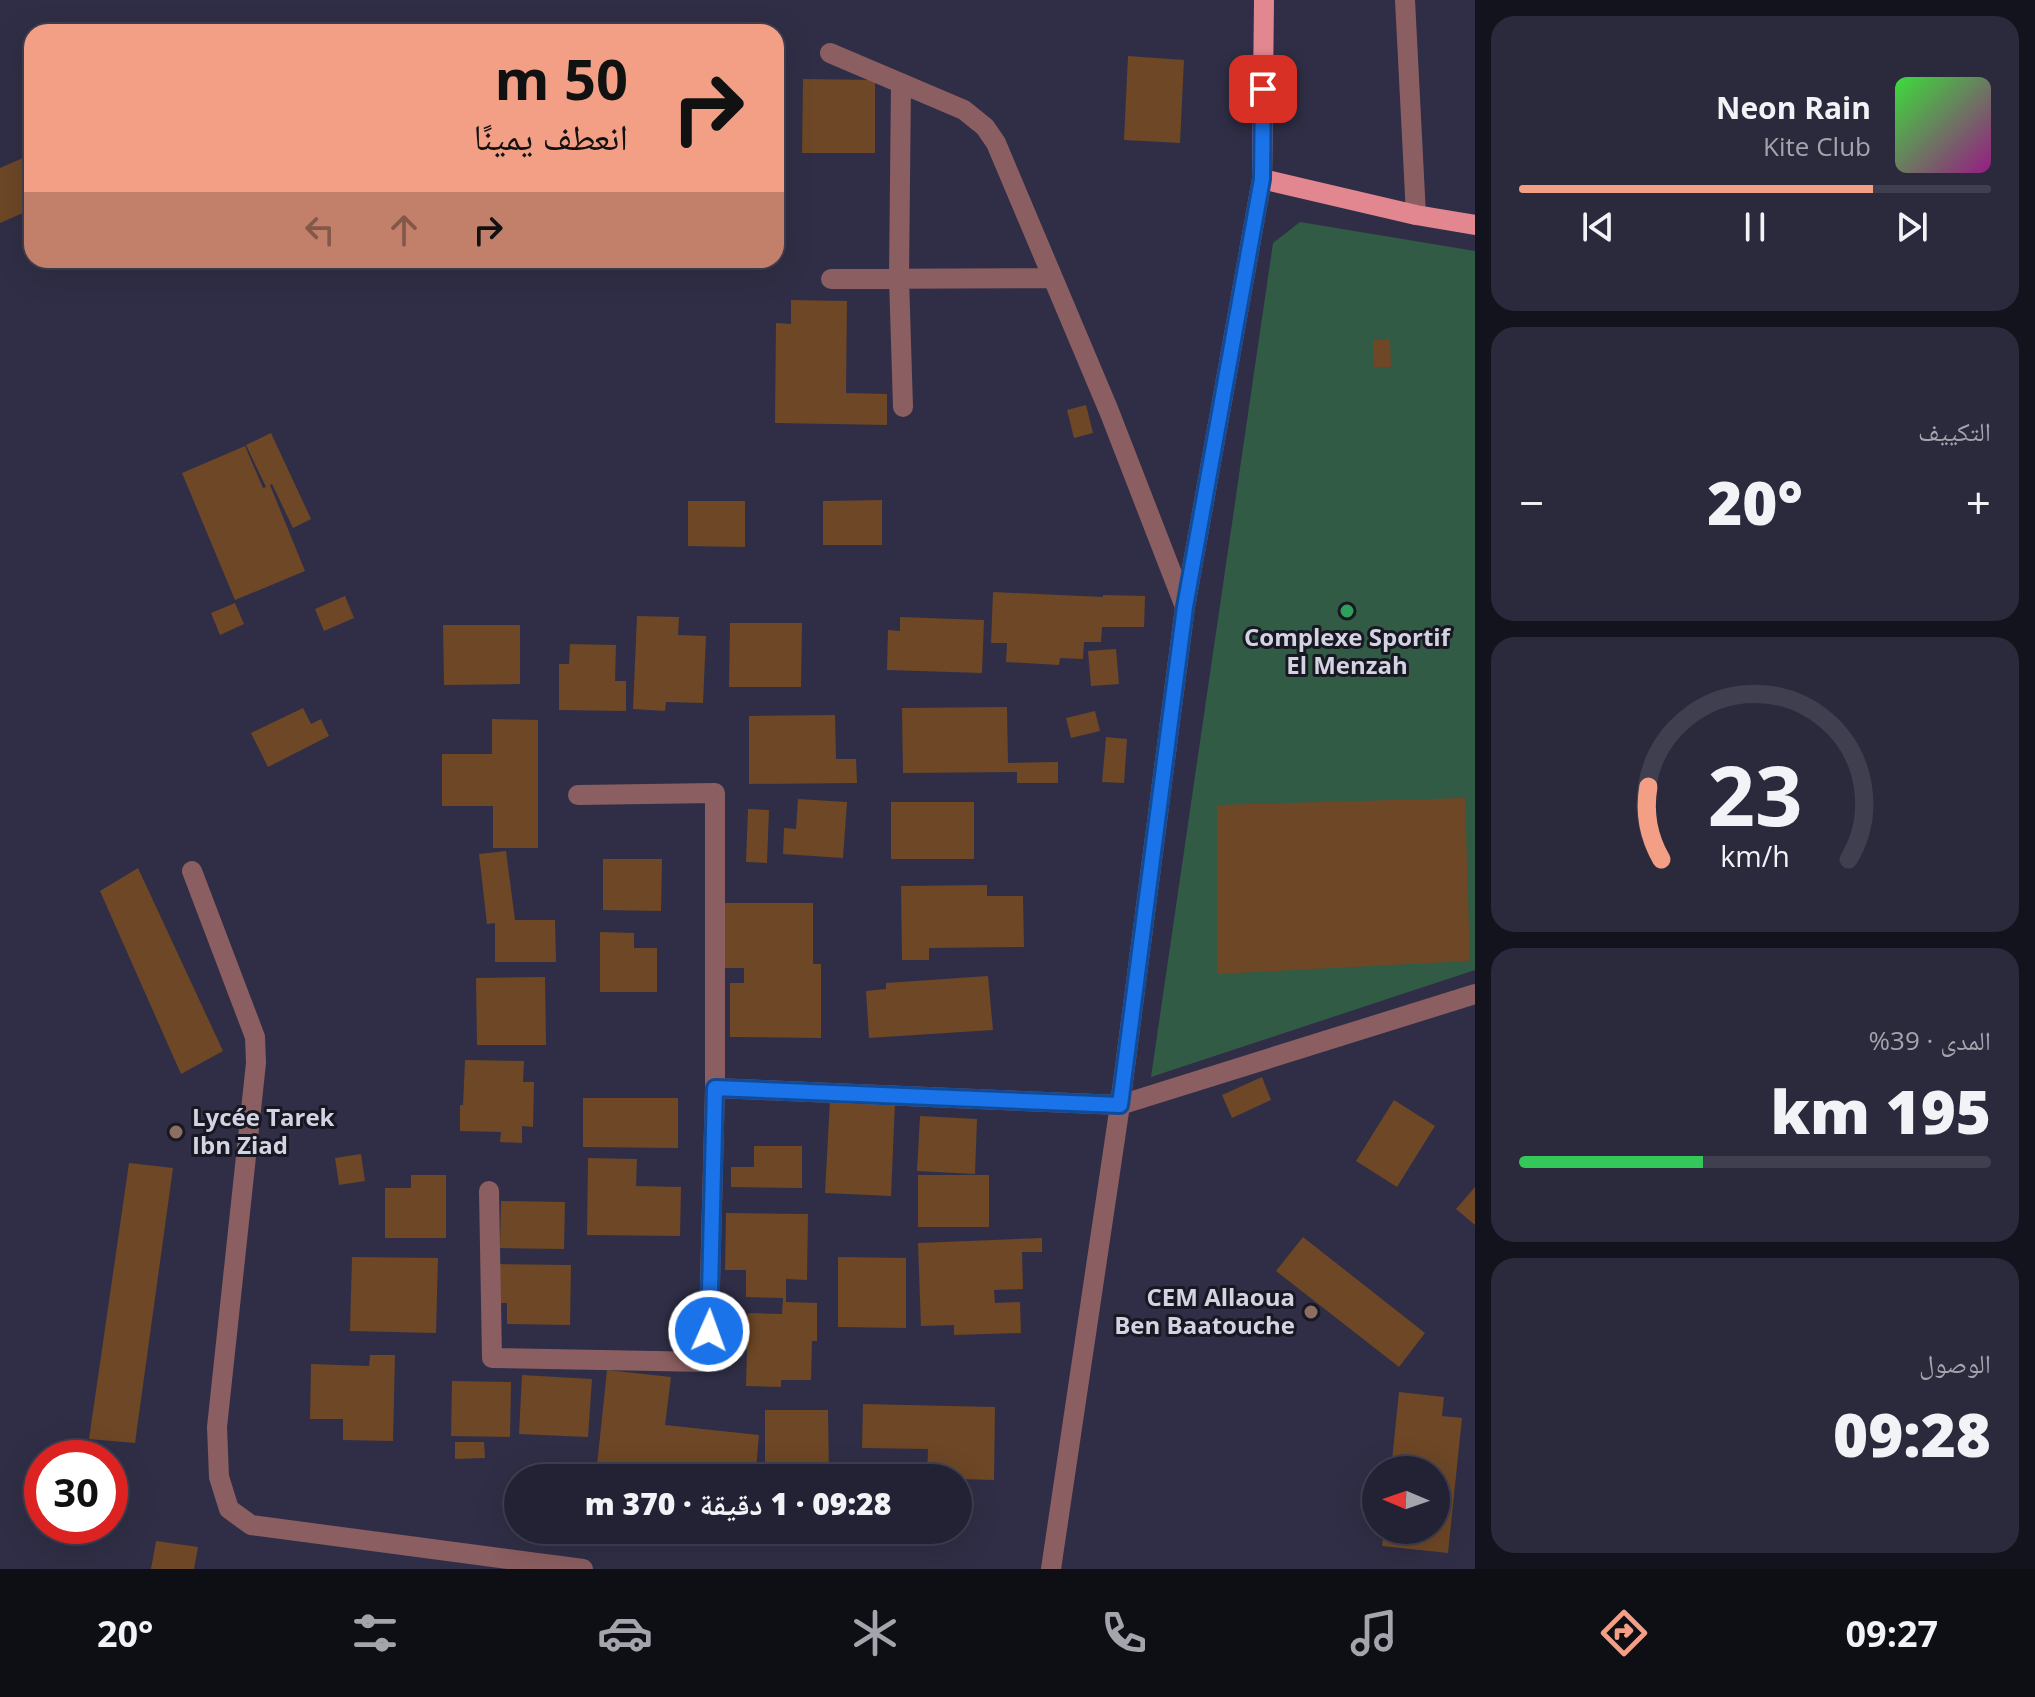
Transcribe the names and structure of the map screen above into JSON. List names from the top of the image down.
{
  "places": ["Complexe Sportif El Menzah", "Lycée Tarek Ibn Ziad", "CEM Allaoua Ben Baatouche"],
  "north": "left",
  "page": {
    "turn": ["50 m", "انعطف يمينًا"],
    "song": ["Neon Rain", "Kite Club"],
    "tile": [
      "التكييف",
      ["المدى · 39%", "195 km"],
      ["الوصول", "09:28"]
    ],
    "heat": ["−", "20°", "+"],
    "limit": "30",
    "trip": "09:28 · 1 دقيقة · 370 m",
    "tabs": ["09:27", "20°"],
    "gauge": ["23", "km/h"]
  }
}
